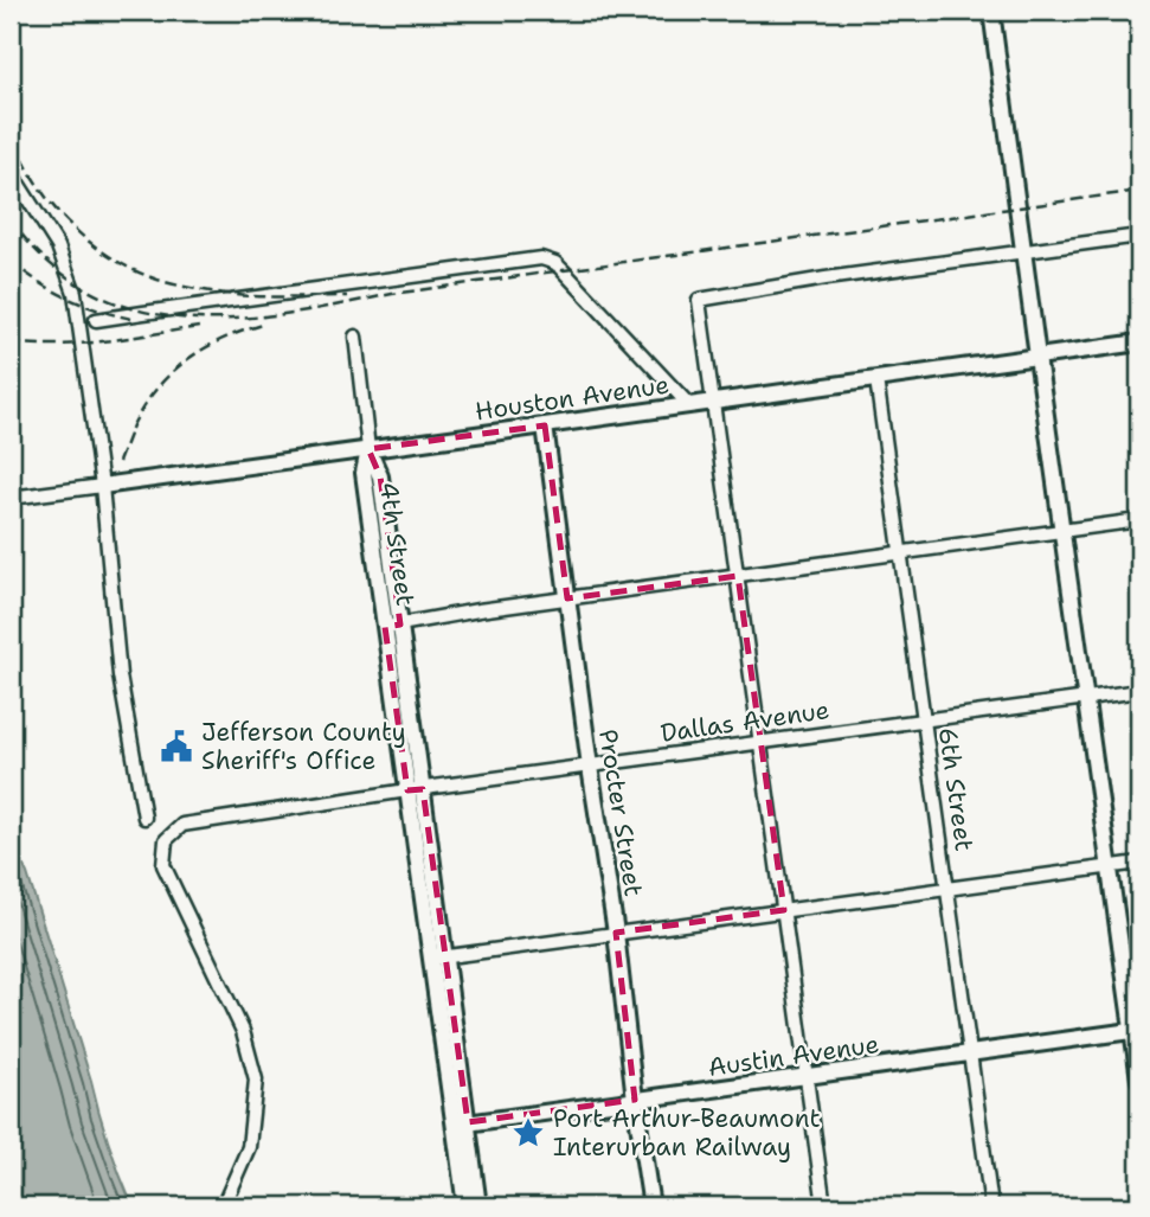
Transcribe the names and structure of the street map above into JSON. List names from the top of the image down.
{
  "streets": {
    "street": [
      "Houston Avenue",
      "4th Street",
      "Dallas Avenue",
      "6th Street",
      "Procter Street",
      "Austin Avenue"
    ]
  },
  "crossings": [
    ["Houston Avenue", "4th Street"],
    ["Houston Avenue", "6th Street"],
    ["Houston Avenue", "Procter Street"],
    ["4th Street", "Dallas Avenue"],
    ["4th Street", "Austin Avenue"],
    ["Dallas Avenue", "6th Street"],
    ["Dallas Avenue", "Procter Street"],
    ["6th Street", "Austin Avenue"],
    ["Procter Street", "Austin Avenue"]
  ],
  "places": {
    "public building": ["Jefferson County Sheriff's Office"],
    "place": ["Port Arthur-Beaumont Interurban Railway"]
  }
}
